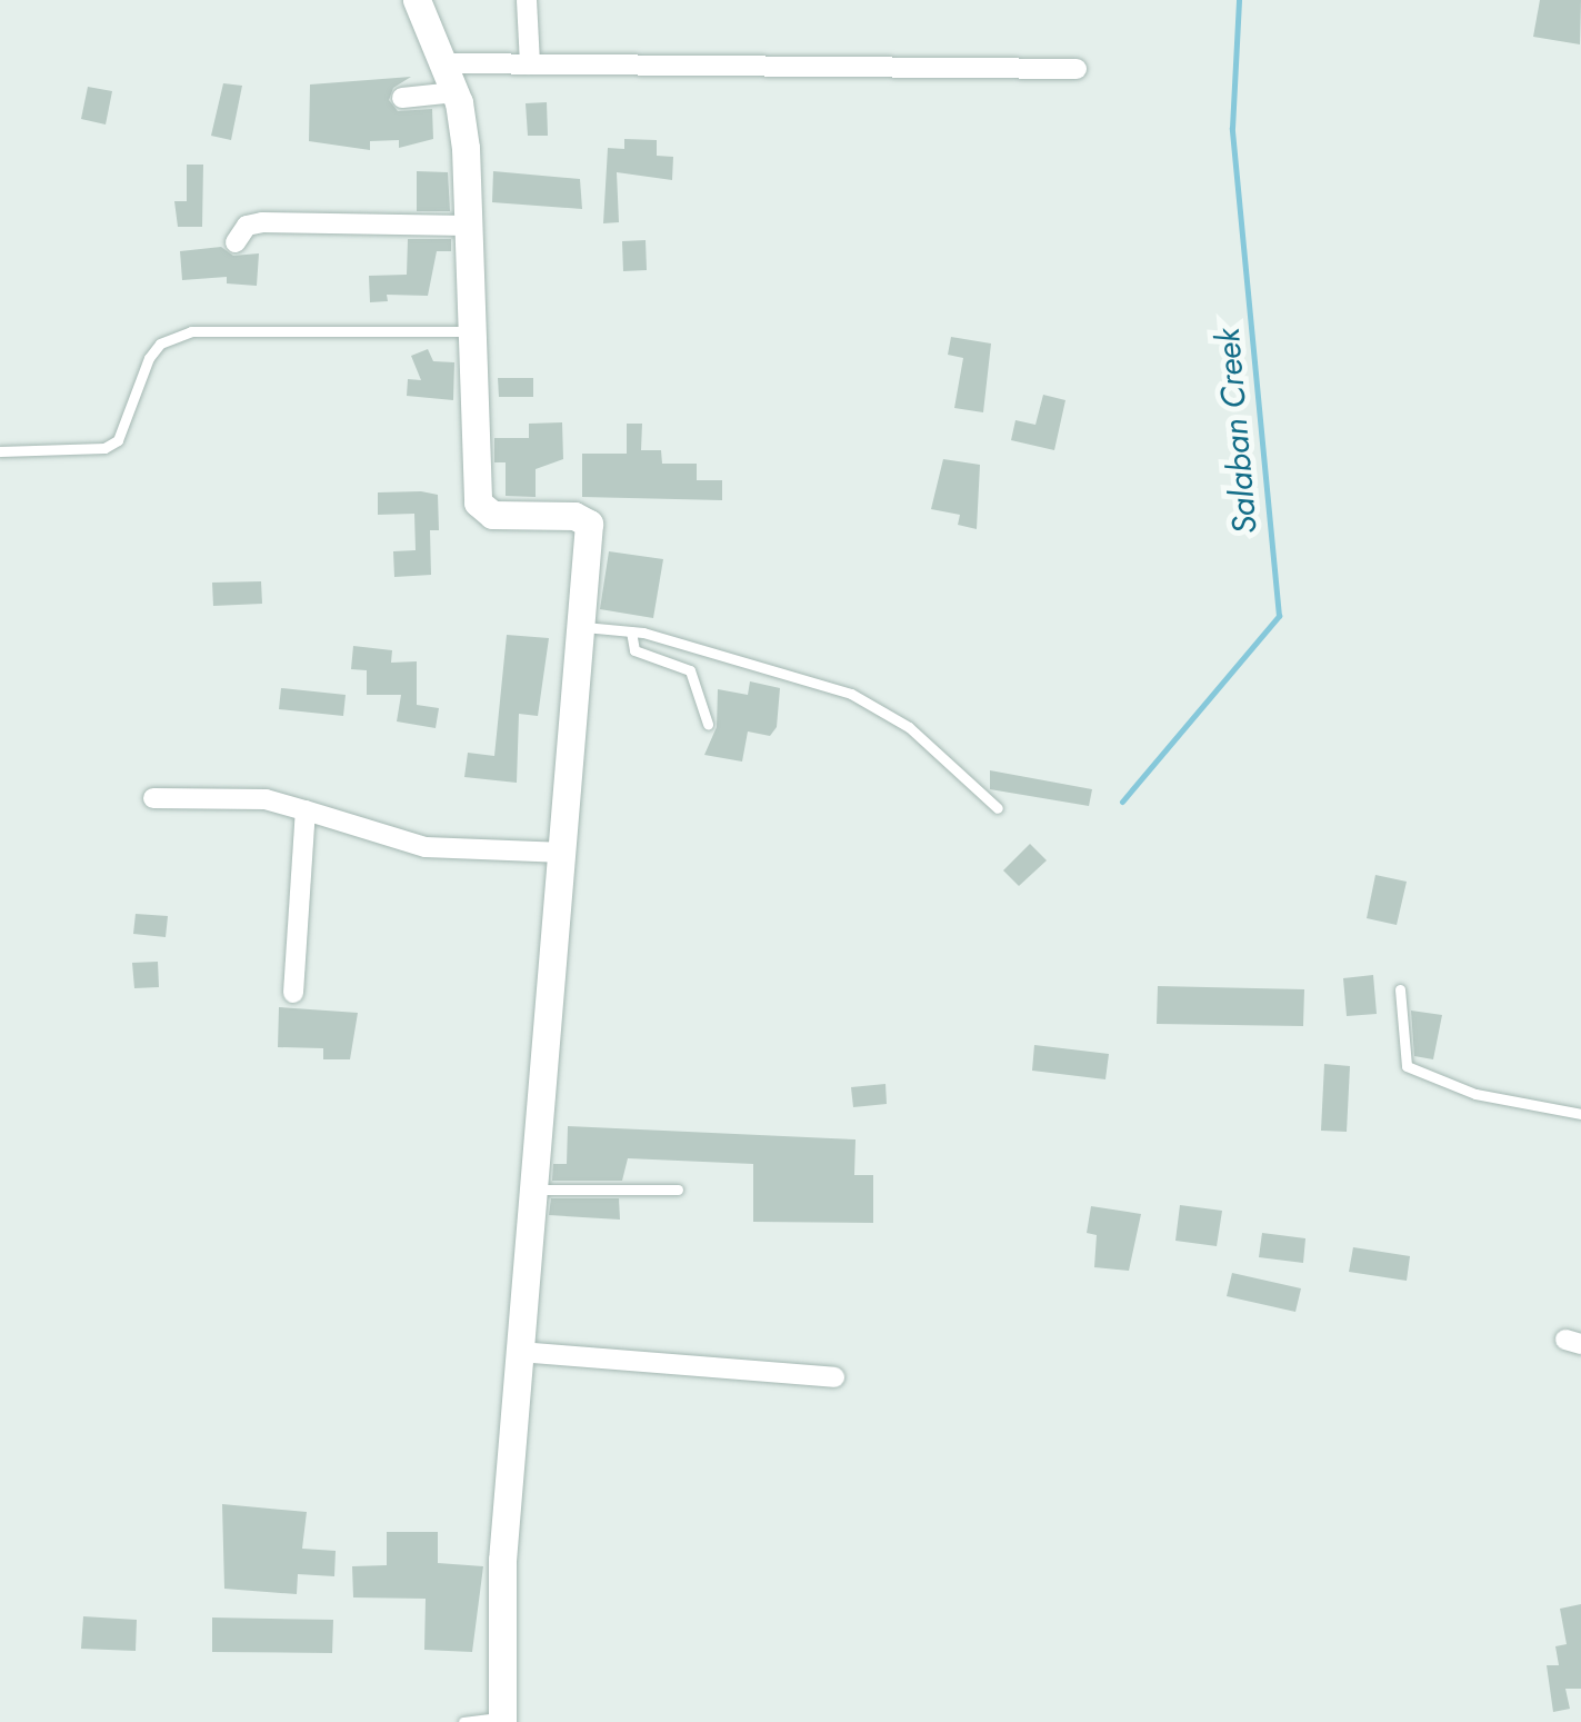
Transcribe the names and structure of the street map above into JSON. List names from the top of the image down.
{
  "water": ["Salaban Creek"]
}
